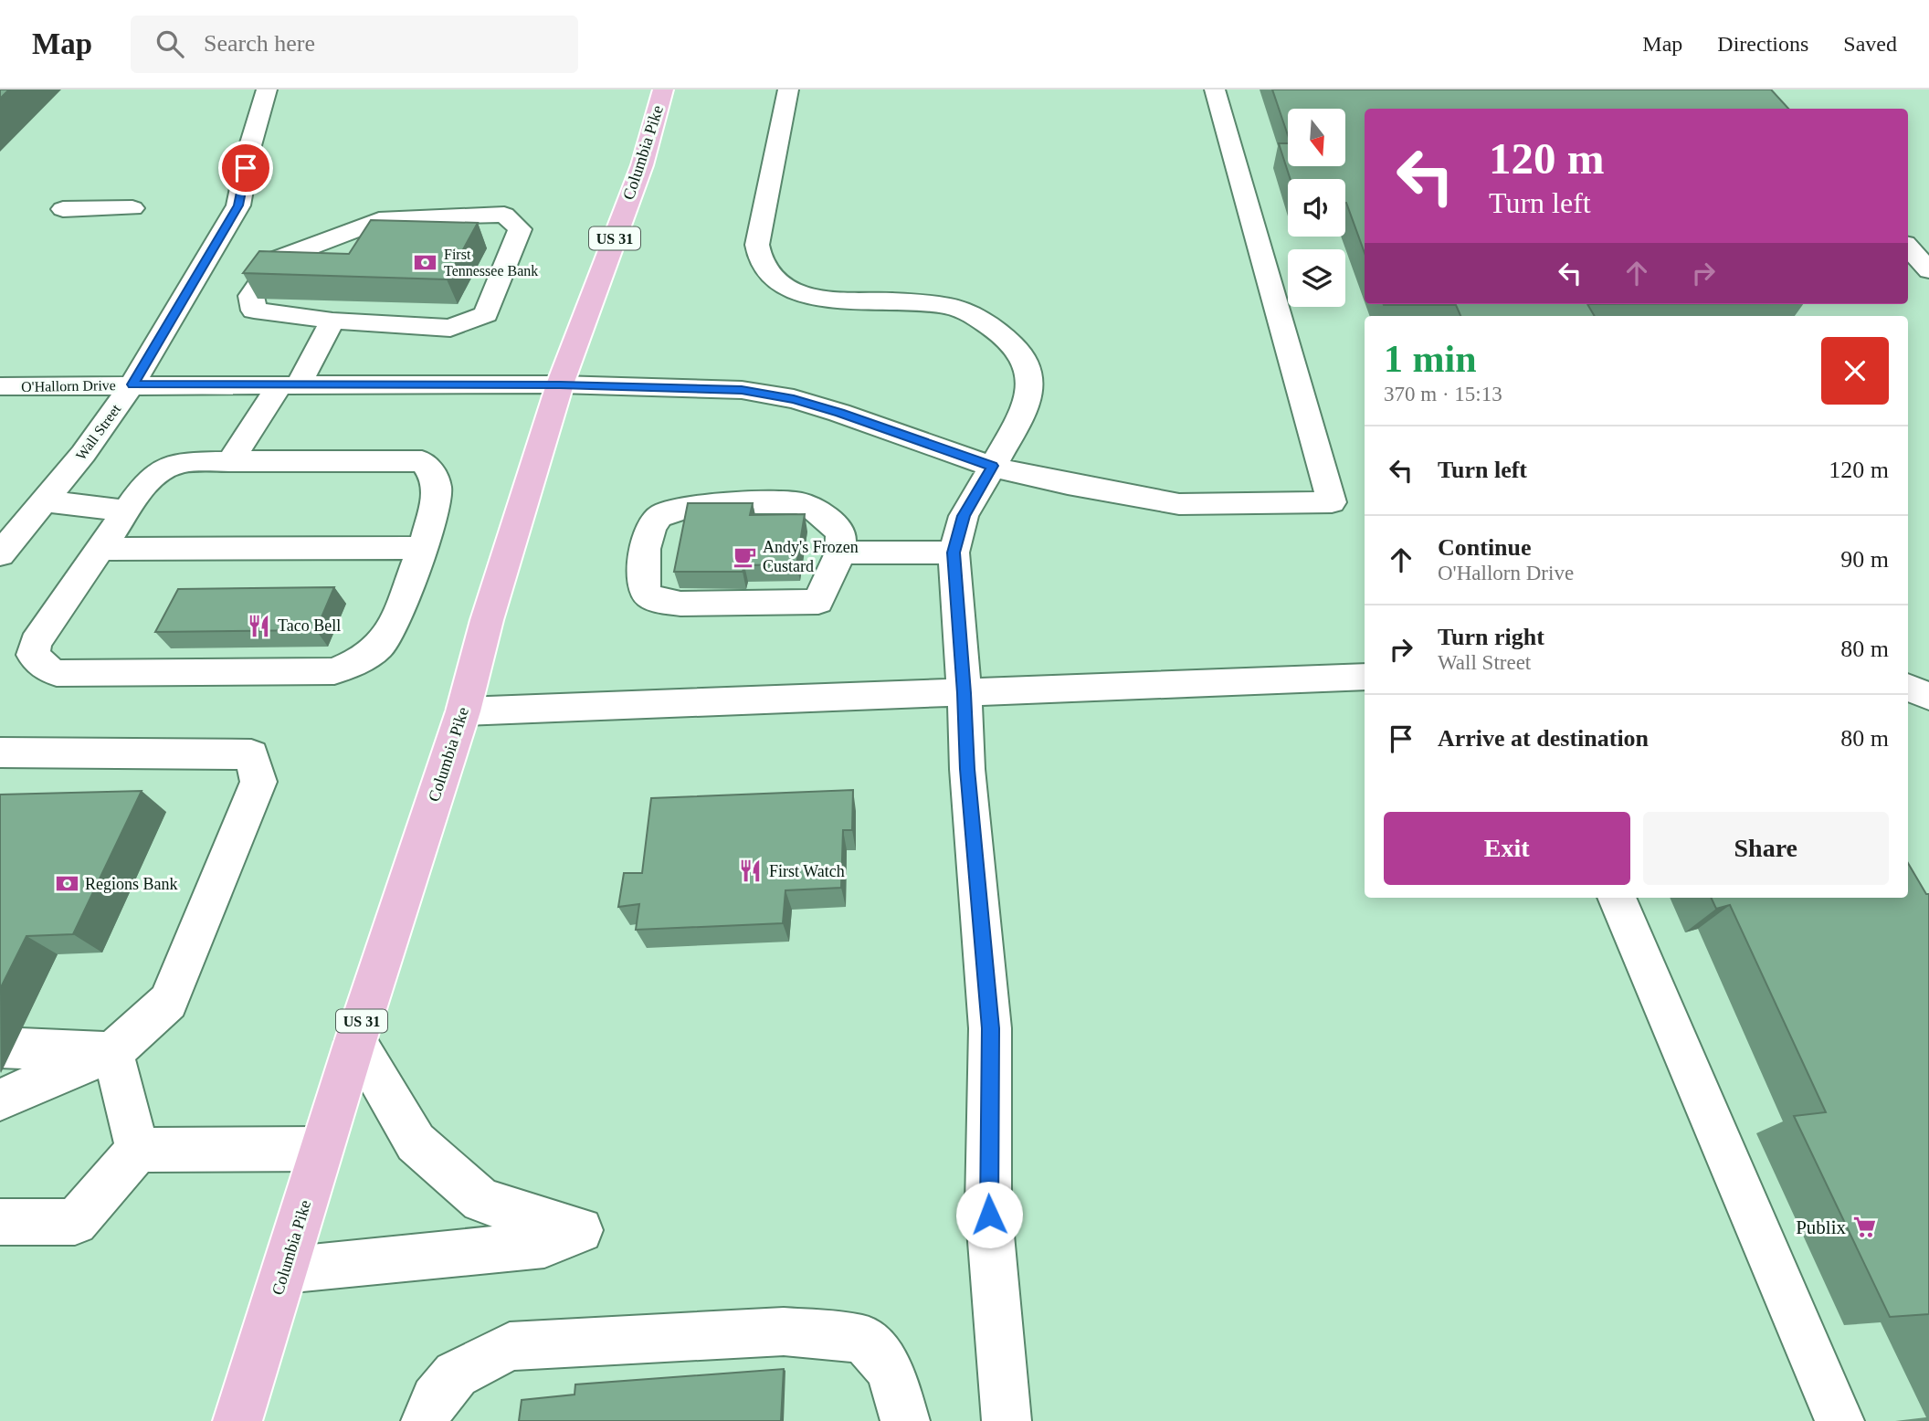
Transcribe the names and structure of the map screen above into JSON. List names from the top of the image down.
{
  "streets": {
    "main road": ["Columbia Pike", "US 31"],
    "street": ["O'Hallorn Drive", "Wall Street"]
  },
  "crossings": [
    ["Columbia Pike", "O'Hallorn Drive"],
    ["O'Hallorn Drive", "Wall Street"]
  ],
  "places": {
    "bank": ["First Tennessee Bank", "Regions Bank"],
    "cafe": ["Andy's Frozen Custard"],
    "restaurant": ["Taco Bell", "First Watch"],
    "supermarket": ["Publix"]
  },
  "north": "bottom",
  "page": {
    "header": "Map",
    "search": "Search here",
    "nav": ["Map", "Directions", "Saved"],
    "turn": ["120 m", "Turn left"],
    "heading": ["1 min", "370 m · 15:13"],
    "list": [
      {
        "name": "Turn left",
        "value": "120 m"
      },
      {
        "name": "Continue",
        "note": "O'Hallorn Drive",
        "value": "90 m"
      },
      {
        "name": "Turn right",
        "note": "Wall Street",
        "value": "80 m"
      },
      {
        "name": "Arrive at destination",
        "value": "80 m"
      }
    ],
    "buttons": ["Exit", "Share"]
  }
}
